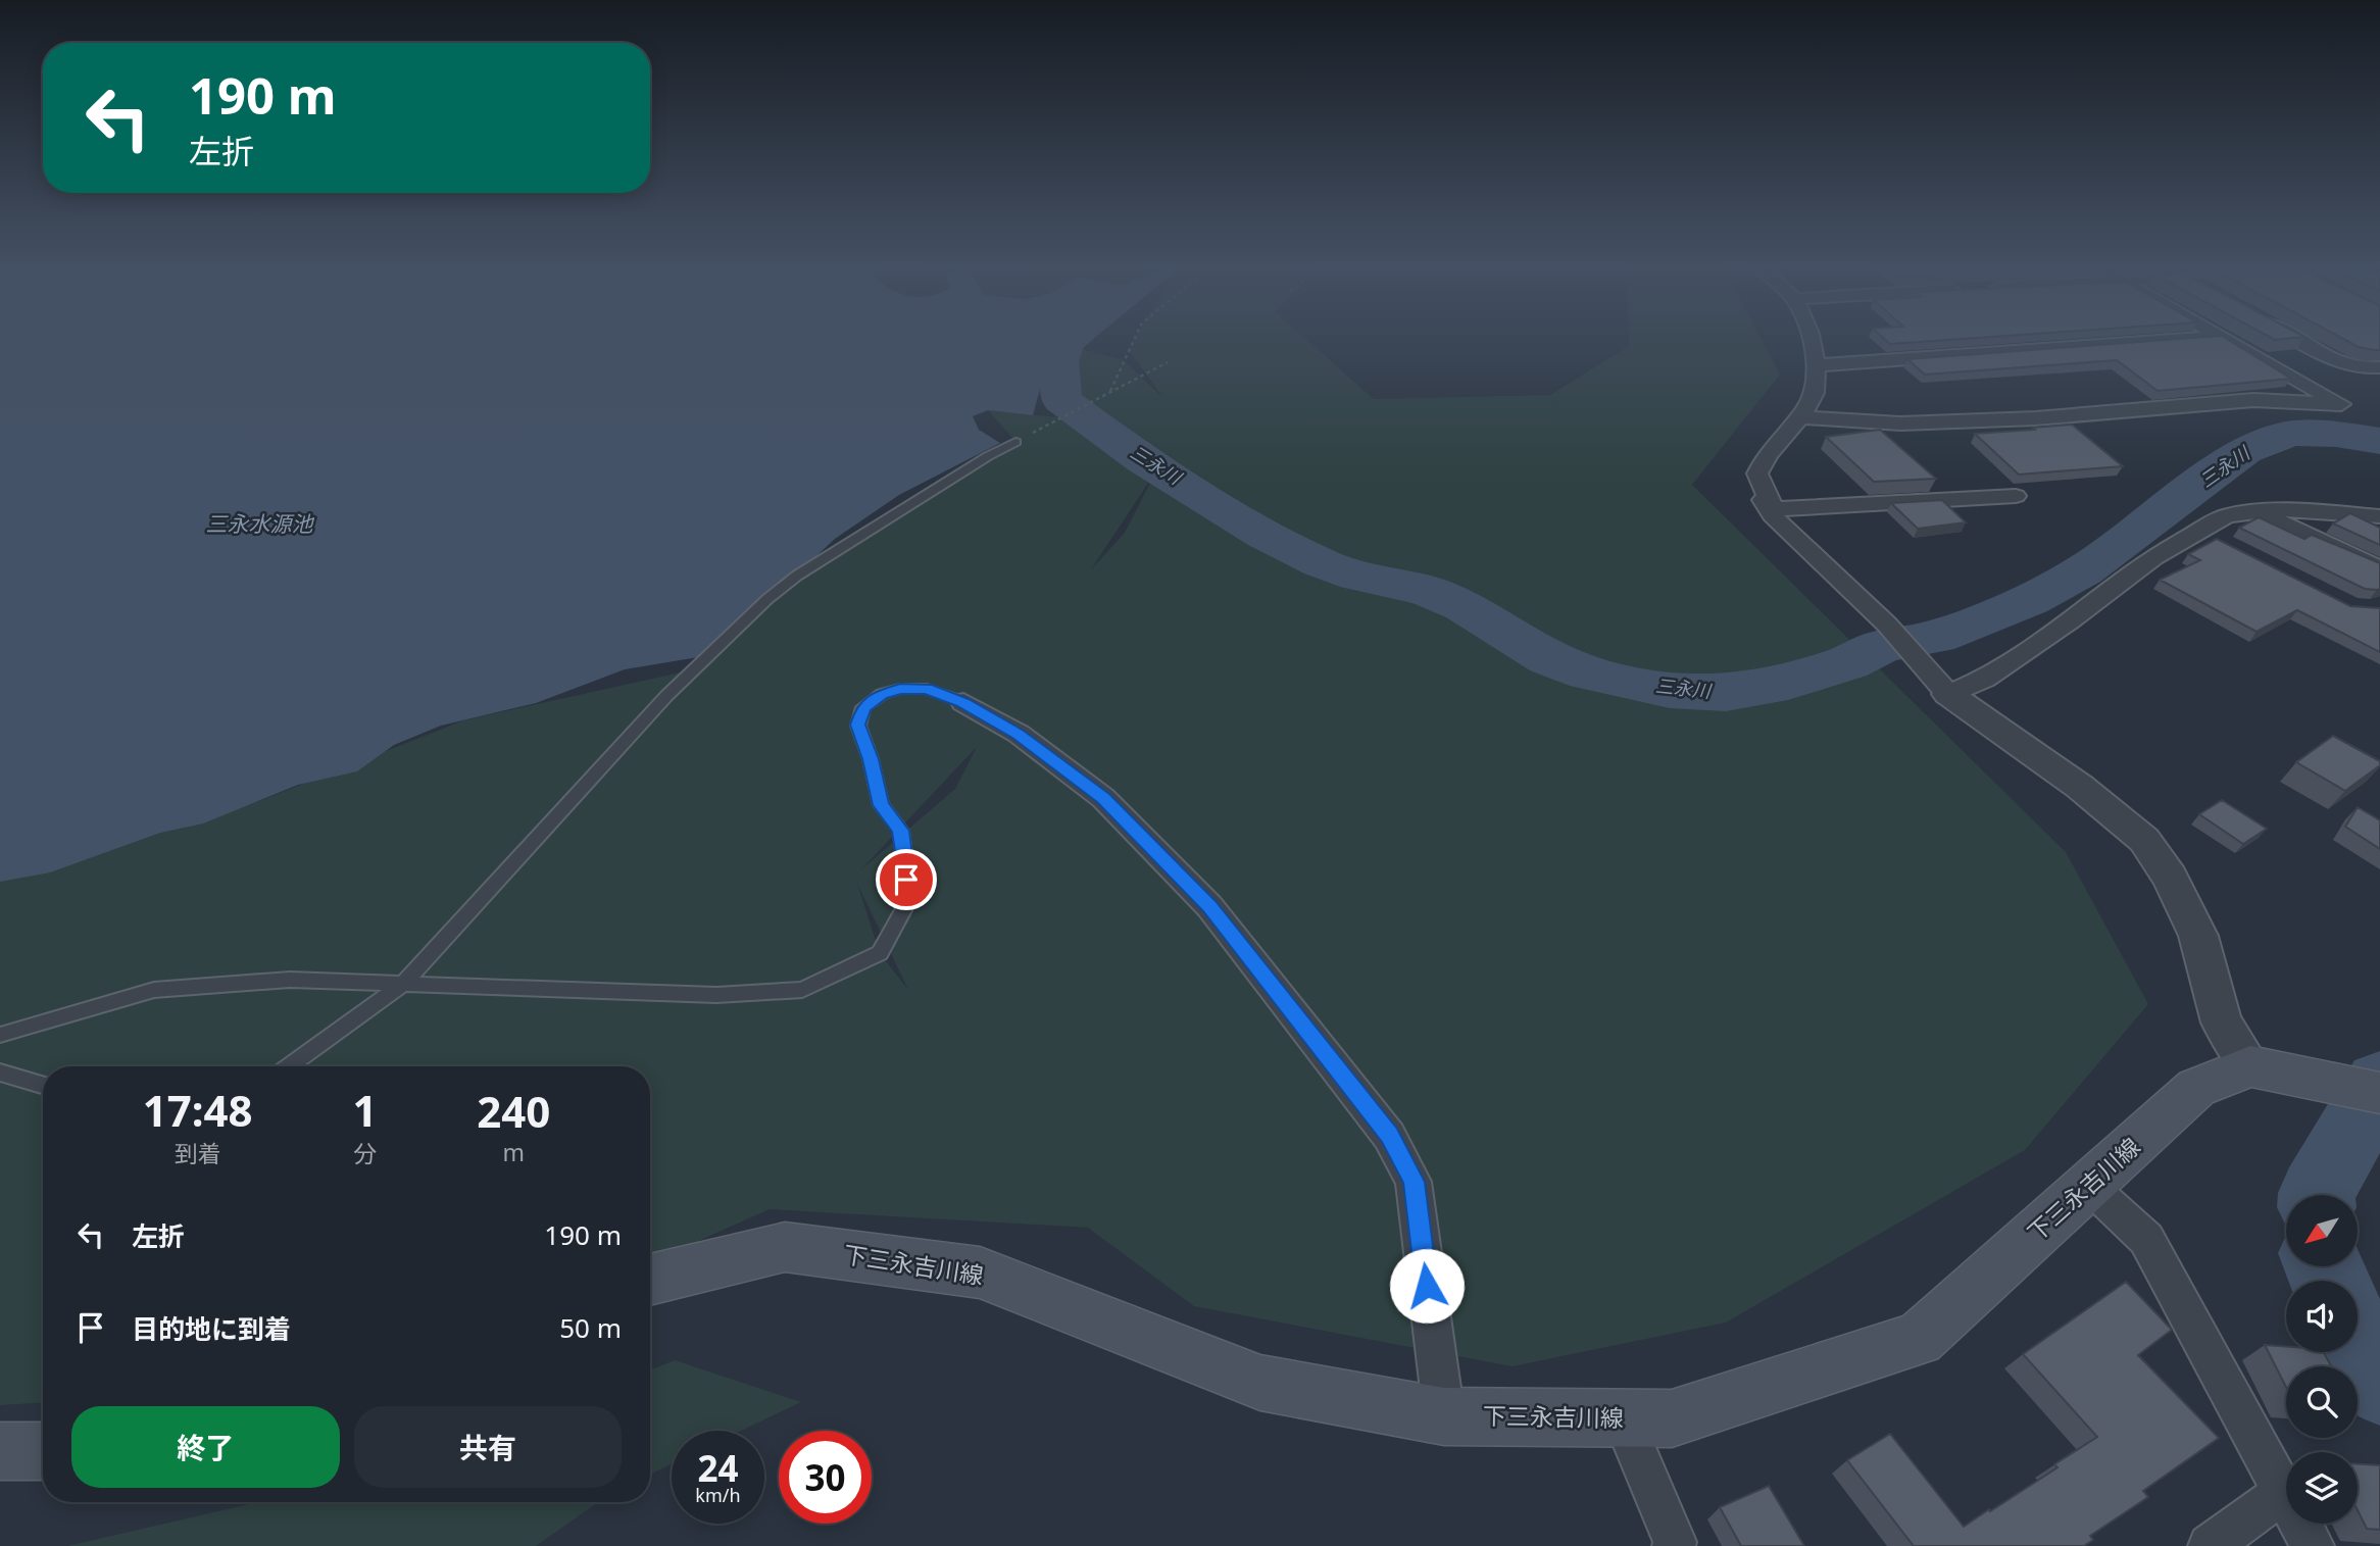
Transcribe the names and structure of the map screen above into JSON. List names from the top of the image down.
{
  "streets": {
    "main road": ["下三永吉川線"]
  },
  "water": ["三永川", "三永水源池"],
  "north": "bottom left",
  "page": {
    "turn": ["190 m", "左折"],
    "eta": [
      "17:48",
      "到着",
      "1",
      "分",
      "240",
      "m"
    ],
    "list": [
      {
        "name": "左折",
        "value": "190 m"
      },
      {
        "name": "目的地に到着",
        "value": "50 m"
      }
    ],
    "buttons": ["終了", "共有"],
    "speed": "24 km/h",
    "limit": "30"
  }
}
